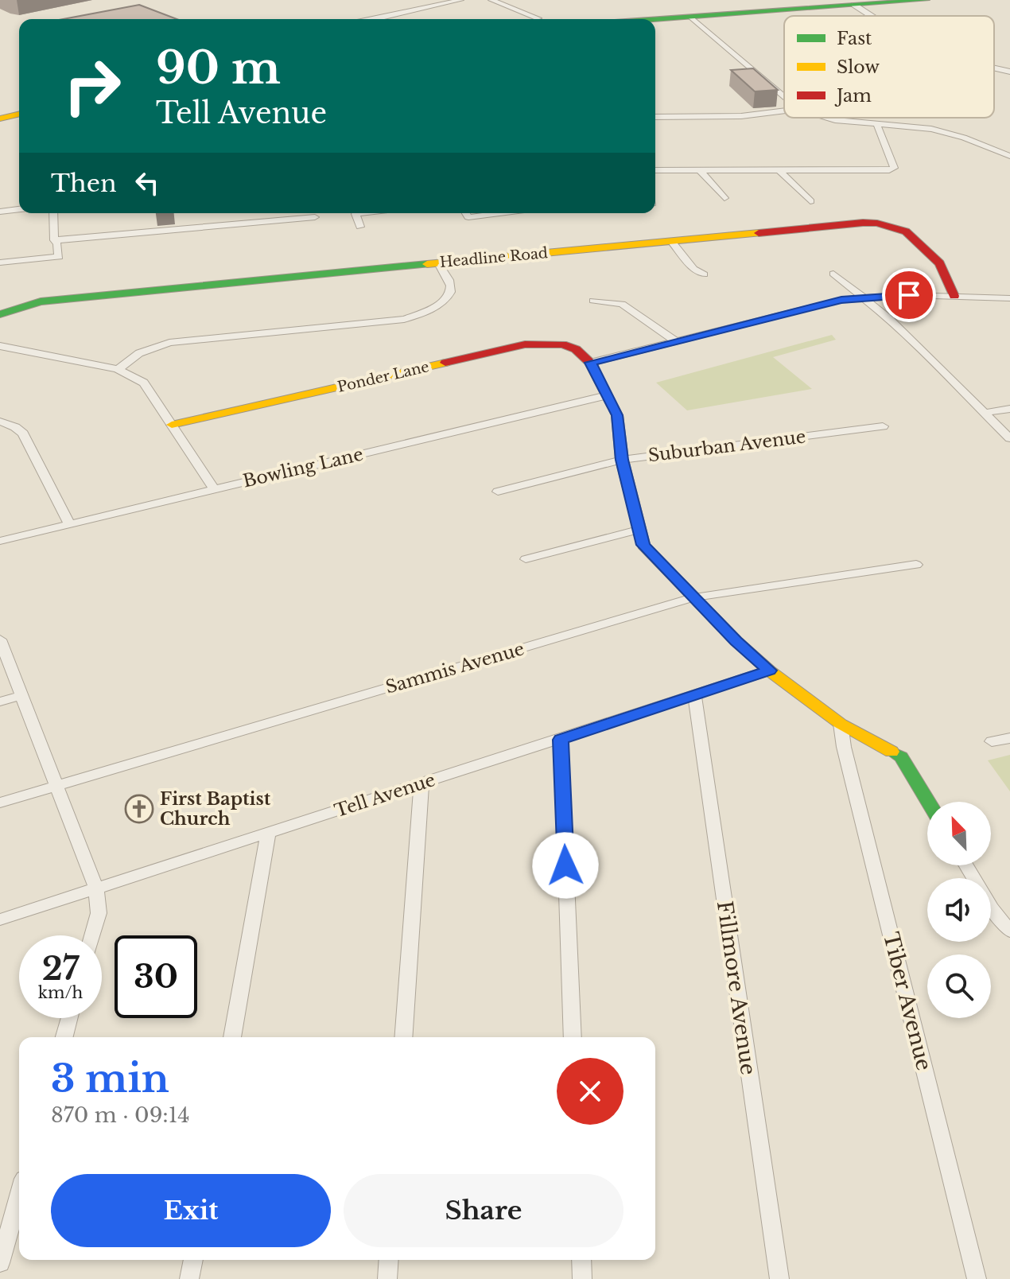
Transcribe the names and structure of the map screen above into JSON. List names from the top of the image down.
{
  "streets": {
    "street": [
      "Headline Road",
      "Ponder Lane",
      "Suburban Avenue",
      "Bowling Lane",
      "Sammis Avenue",
      "Tell Avenue",
      "Fillmore Avenue",
      "Tiber Avenue"
    ]
  },
  "crossings": [
    ["Tell Avenue", "Fillmore Avenue"]
  ],
  "places": {
    "church": ["First Baptist Church"]
  },
  "legend": ["Fast", "Slow", "Jam"],
  "north": "top left",
  "page": {
    "turn": ["90 m", "Tell Avenue"],
    "then": "Then",
    "speed": "27 km/h",
    "limit": "30",
    "heading": ["3 min", "870 m · 09:14"],
    "buttons": ["Exit", "Share"]
  }
}
